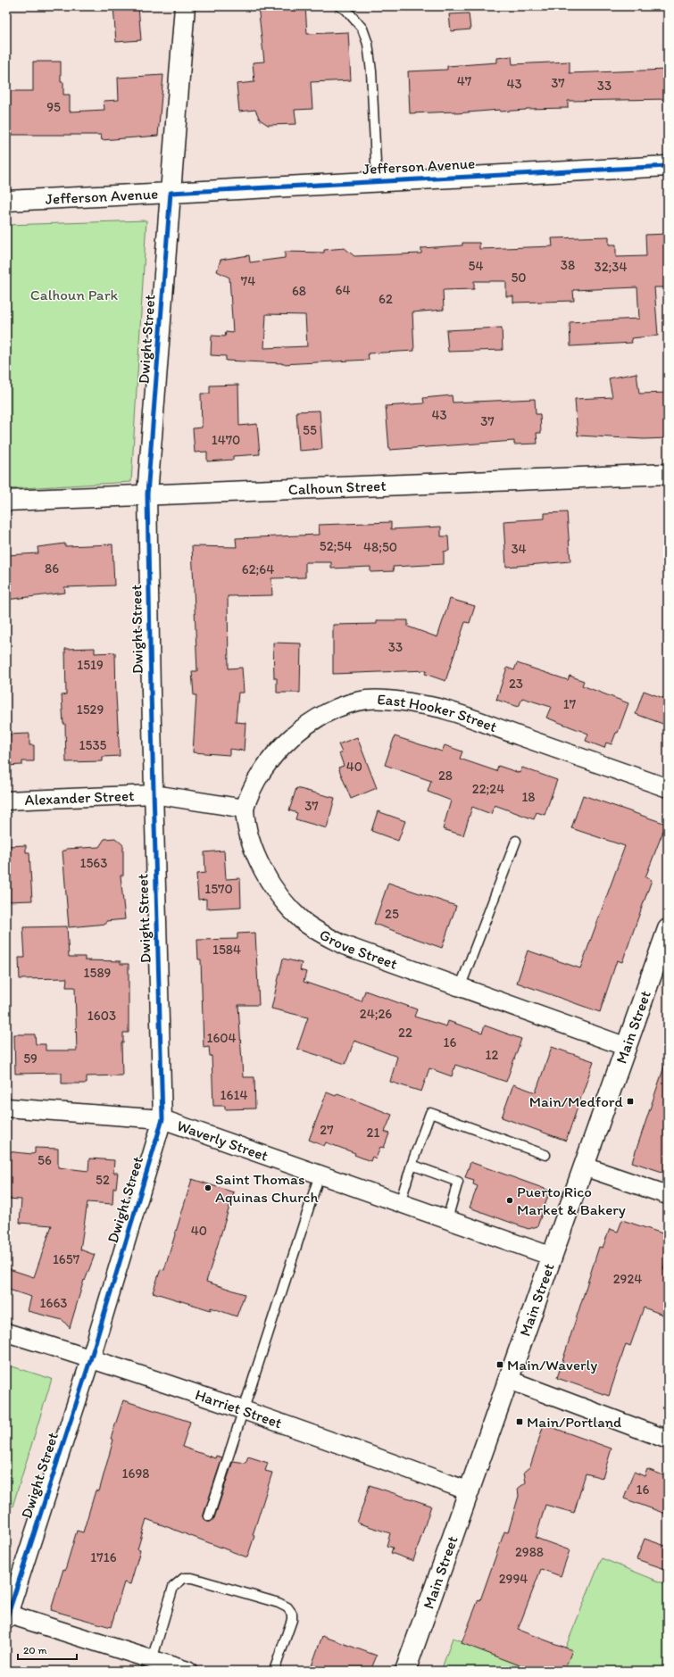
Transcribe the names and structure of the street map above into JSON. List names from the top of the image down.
{
  "streets": {
    "street": [
      "Jefferson Avenue",
      "Dwight Street",
      "Calhoun Street",
      "East Hooker Street",
      "Alexander Street",
      "Grove Street",
      "Main Street",
      "Waverly Street",
      "Harriet Street"
    ]
  },
  "crossings": [
    ["Jefferson Avenue", "Dwight Street"],
    ["Dwight Street", "Calhoun Street"],
    ["Dwight Street", "Alexander Street"],
    ["Dwight Street", "Waverly Street"],
    ["Dwight Street", "Harriet Street"],
    ["East Hooker Street", "Grove Street"],
    ["Grove Street", "Main Street"],
    ["Main Street", "Waverly Street"],
    ["Main Street", "Harriet Street"]
  ],
  "parks": ["Calhoun Park"],
  "places": {
    "transit": ["Main/Medford", "Main/Waverly", "Main/Portland"],
    "other": ["Saint Thomas Aquinas Church", "Puerto Rico Market & Bakery"]
  },
  "house_numbers": [
    "47",
    "37",
    "43",
    "33",
    "95",
    "38",
    "54",
    "32;34",
    "50",
    "74",
    "64",
    "68",
    "62",
    "43",
    "37",
    "55",
    "1470",
    "52;54",
    "48;50",
    "34",
    "86",
    "62;64",
    "33",
    "1519",
    "23",
    "17",
    "1529",
    "1535",
    "40",
    "28",
    "22;24",
    "18",
    "37",
    "1563",
    "1570",
    "25",
    "1584",
    "1589",
    "24;26",
    "1603",
    "22",
    "1604",
    "16",
    "12",
    "59",
    "1614",
    "27",
    "21",
    "56",
    "52",
    "40",
    "1657",
    "2924",
    "1663",
    "1698",
    "16",
    "2988",
    "1716",
    "2994"
  ],
  "scale_bar": "20 m"
}
